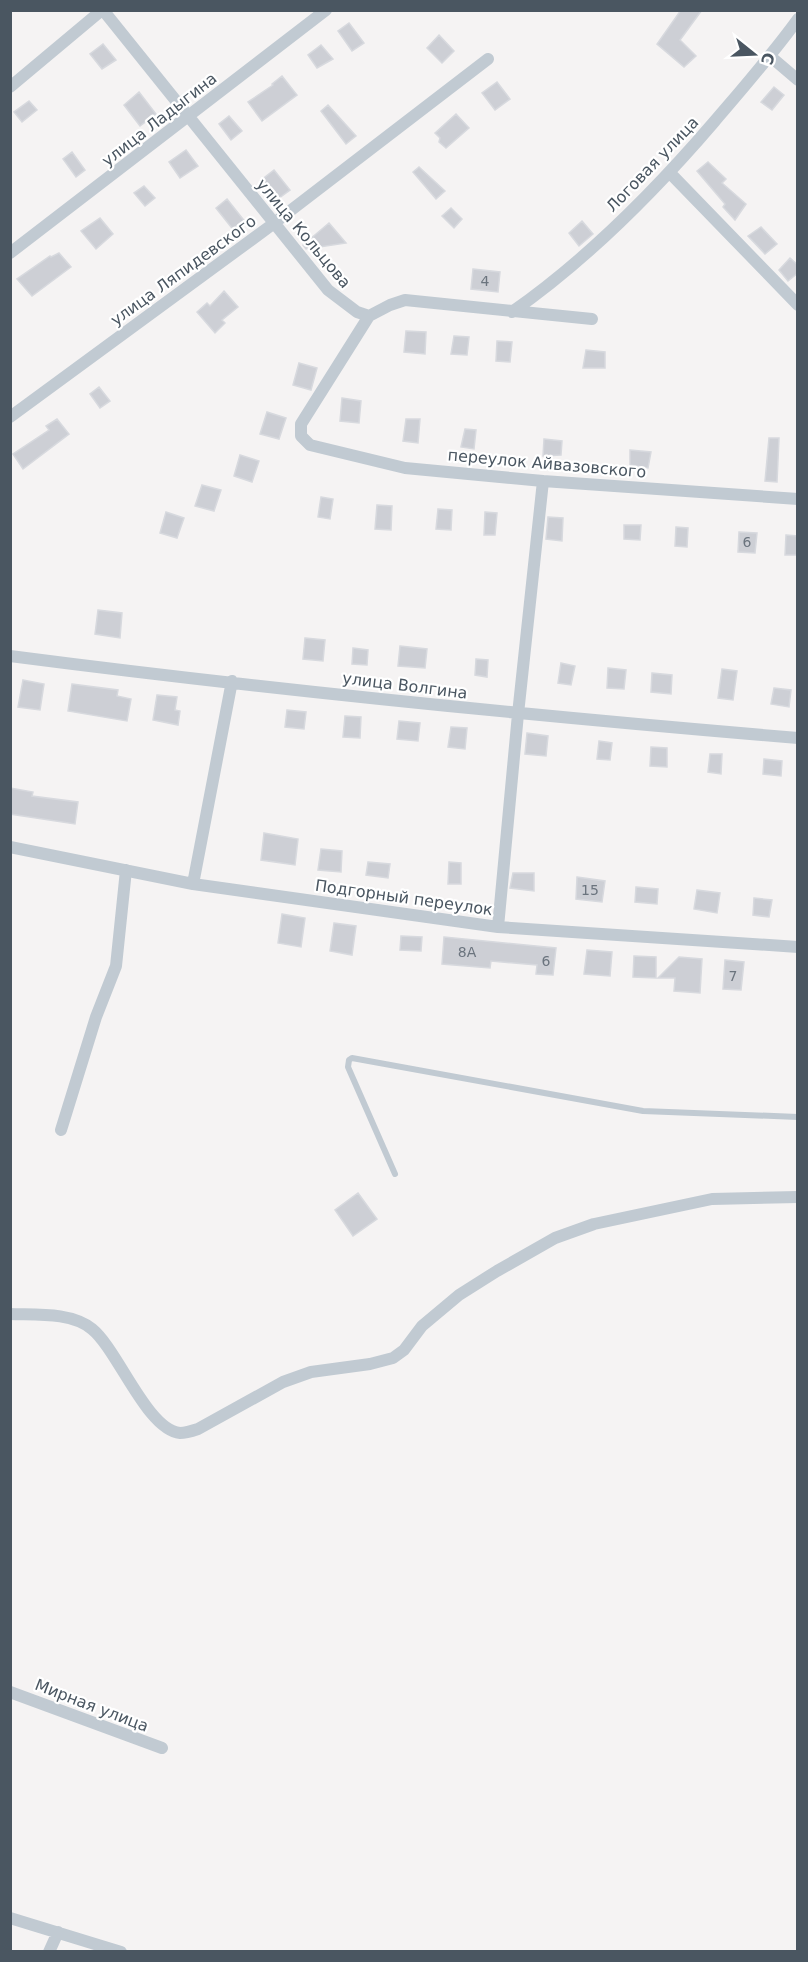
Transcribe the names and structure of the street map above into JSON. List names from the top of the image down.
{
  "streets": {
    "street": [
      "улица Ладыгина",
      "Логовая улица",
      "улица Кольцова",
      "улица Ляпидевского",
      "переулок Айвазовского",
      "улица Волгина",
      "Подгорный переулок",
      "Мирная улица"
    ]
  },
  "crossings": [
    ["улица Ладыгина", "улица Кольцова"],
    ["улица Кольцова", "улица Ляпидевского"],
    ["улица Кольцова", "переулок Айвазовского"]
  ],
  "house_numbers": [
    "4",
    "6",
    "15",
    "8А",
    "6",
    "7"
  ],
  "north": "right"
}
